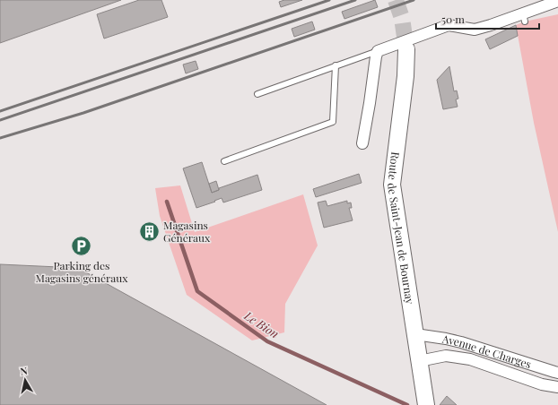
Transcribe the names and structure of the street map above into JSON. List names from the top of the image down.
{
  "streets": {
    "main road": ["Route de Saint-Jean de Bournay"],
    "street": ["Avenue de Charges"]
  },
  "crossings": [
    ["Route de Saint-Jean de Bournay", "Avenue de Charges"]
  ],
  "water": ["Le Bion"],
  "places": {
    "building": ["Magasins Généraux"],
    "parking": ["Parking des Magasins généraux"]
  },
  "scale_bar": "50 m",
  "north": "top"
}
